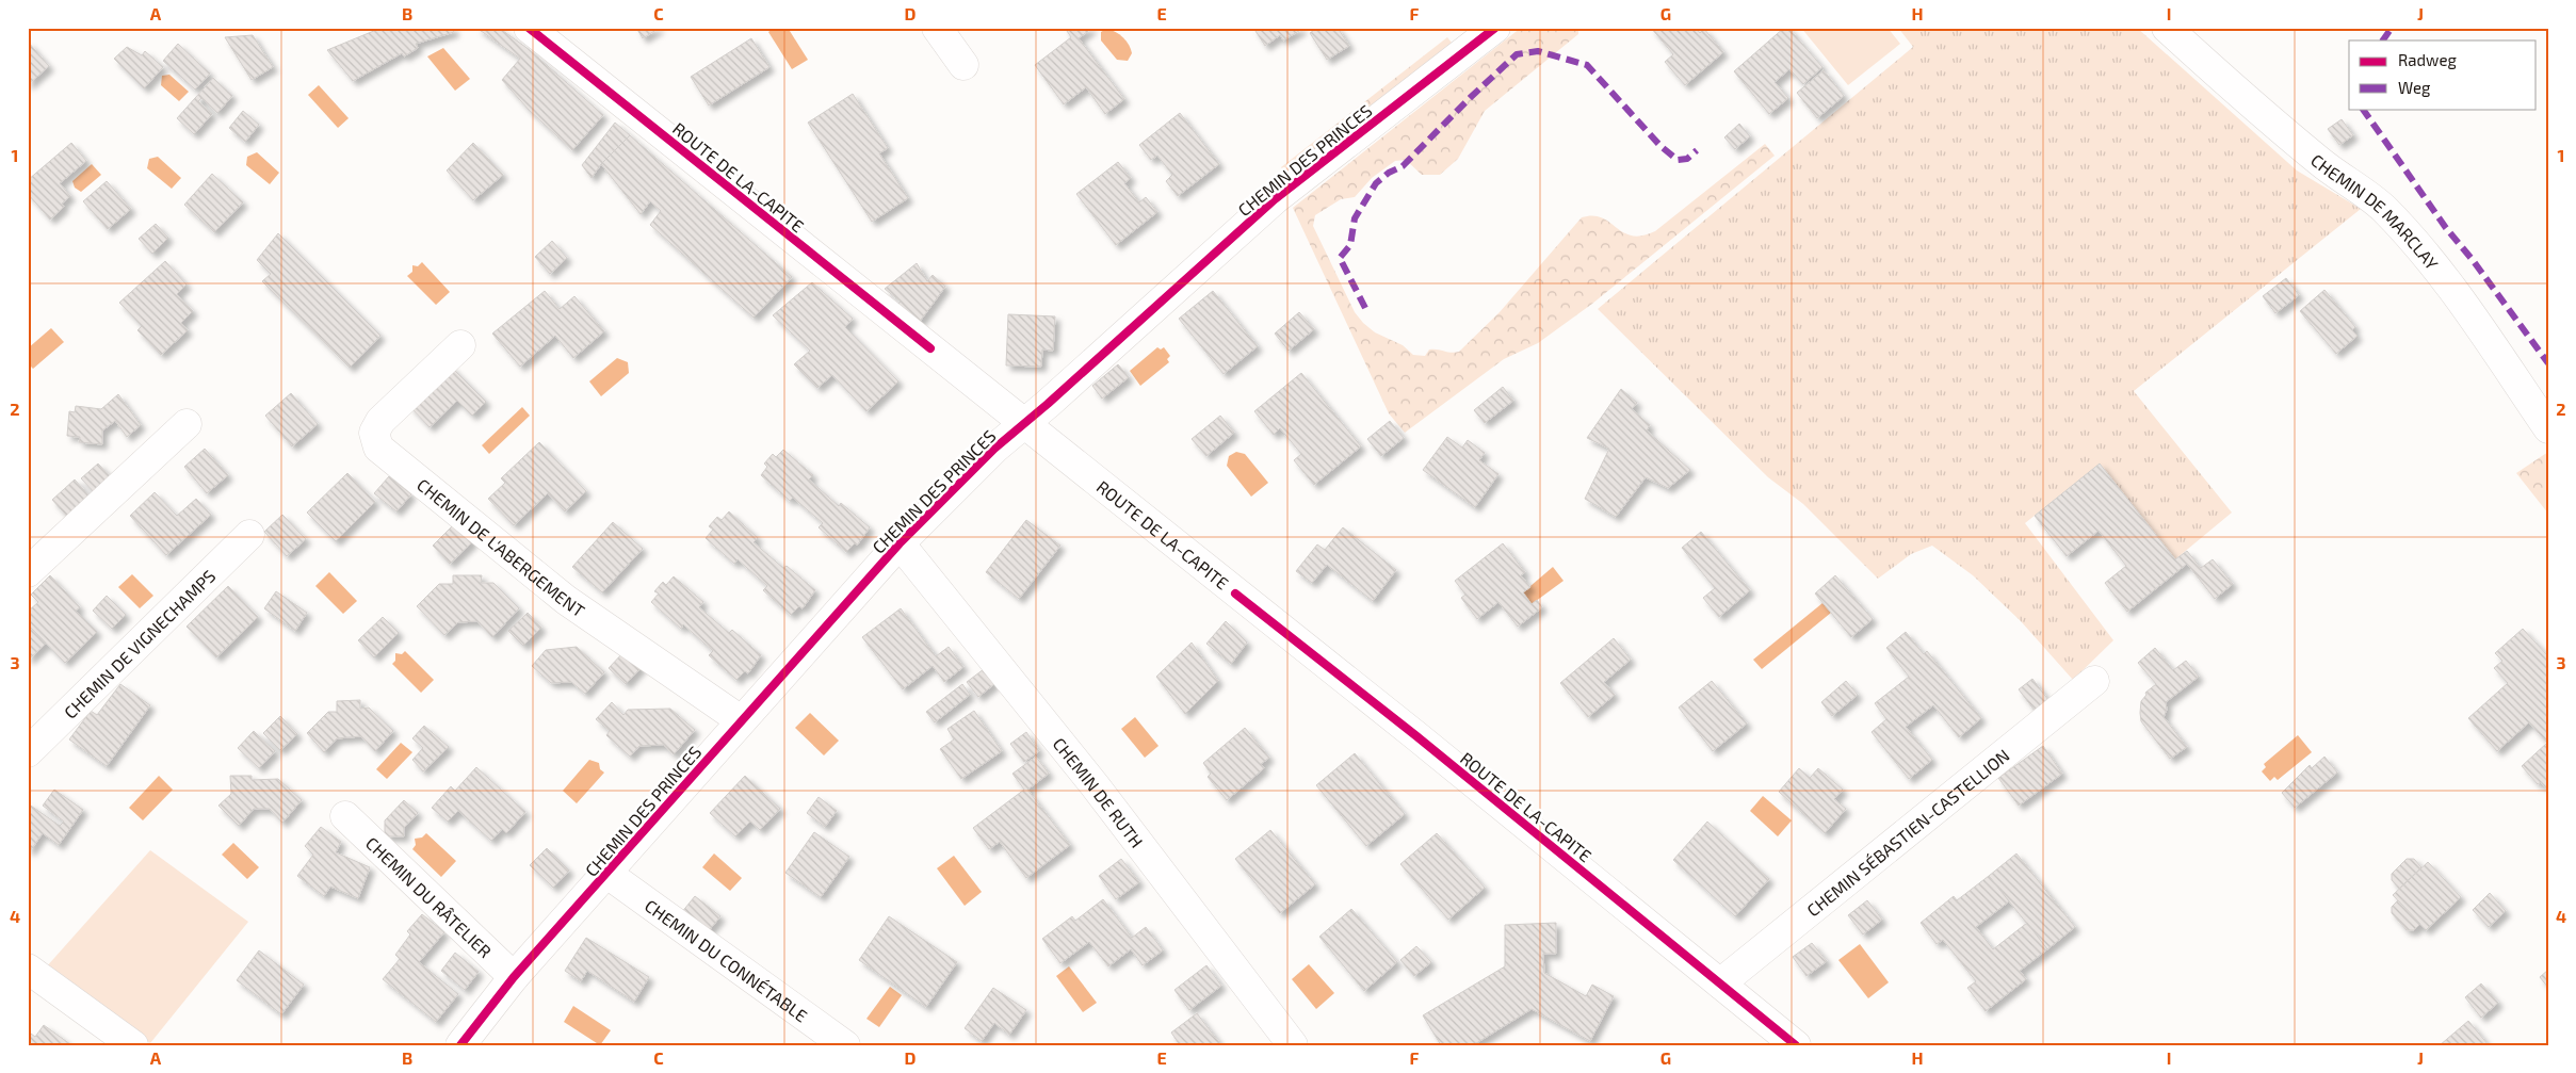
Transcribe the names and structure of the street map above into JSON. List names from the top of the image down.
{
  "streets": {
    "street": [
      "CHEMIN DES PRINCES",
      "ROUTE DE LA-CAPITE",
      "CHEMIN DE MARCLAY",
      "CHEMIN DE L'ABERGEMENT",
      "CHEMIN DE VIGNECHAMPS",
      "CHEMIN DE RUTH",
      "CHEMIN SÉBASTIEN-CASTELLION",
      "CHEMIN DU RÂTELIER",
      "CHEMIN DU CONNÉTABLE"
    ]
  },
  "crossings": [
    ["CHEMIN DES PRINCES", "ROUTE DE LA-CAPITE"],
    ["CHEMIN DES PRINCES", "CHEMIN DE L'ABERGEMENT"],
    ["CHEMIN DES PRINCES", "CHEMIN DE RUTH"],
    ["CHEMIN DES PRINCES", "CHEMIN DU RÂTELIER"],
    ["CHEMIN DES PRINCES", "CHEMIN DU CONNÉTABLE"],
    ["ROUTE DE LA-CAPITE", "CHEMIN SÉBASTIEN-CASTELLION"]
  ],
  "legend": ["Radweg", "Weg"],
  "grid": {
    "columns": [
      "A",
      "B",
      "C",
      "D",
      "E",
      "F",
      "G",
      "H",
      "I",
      "J"
    ],
    "rows": [
      "1",
      "2",
      "3",
      "4"
    ]
  }
}
